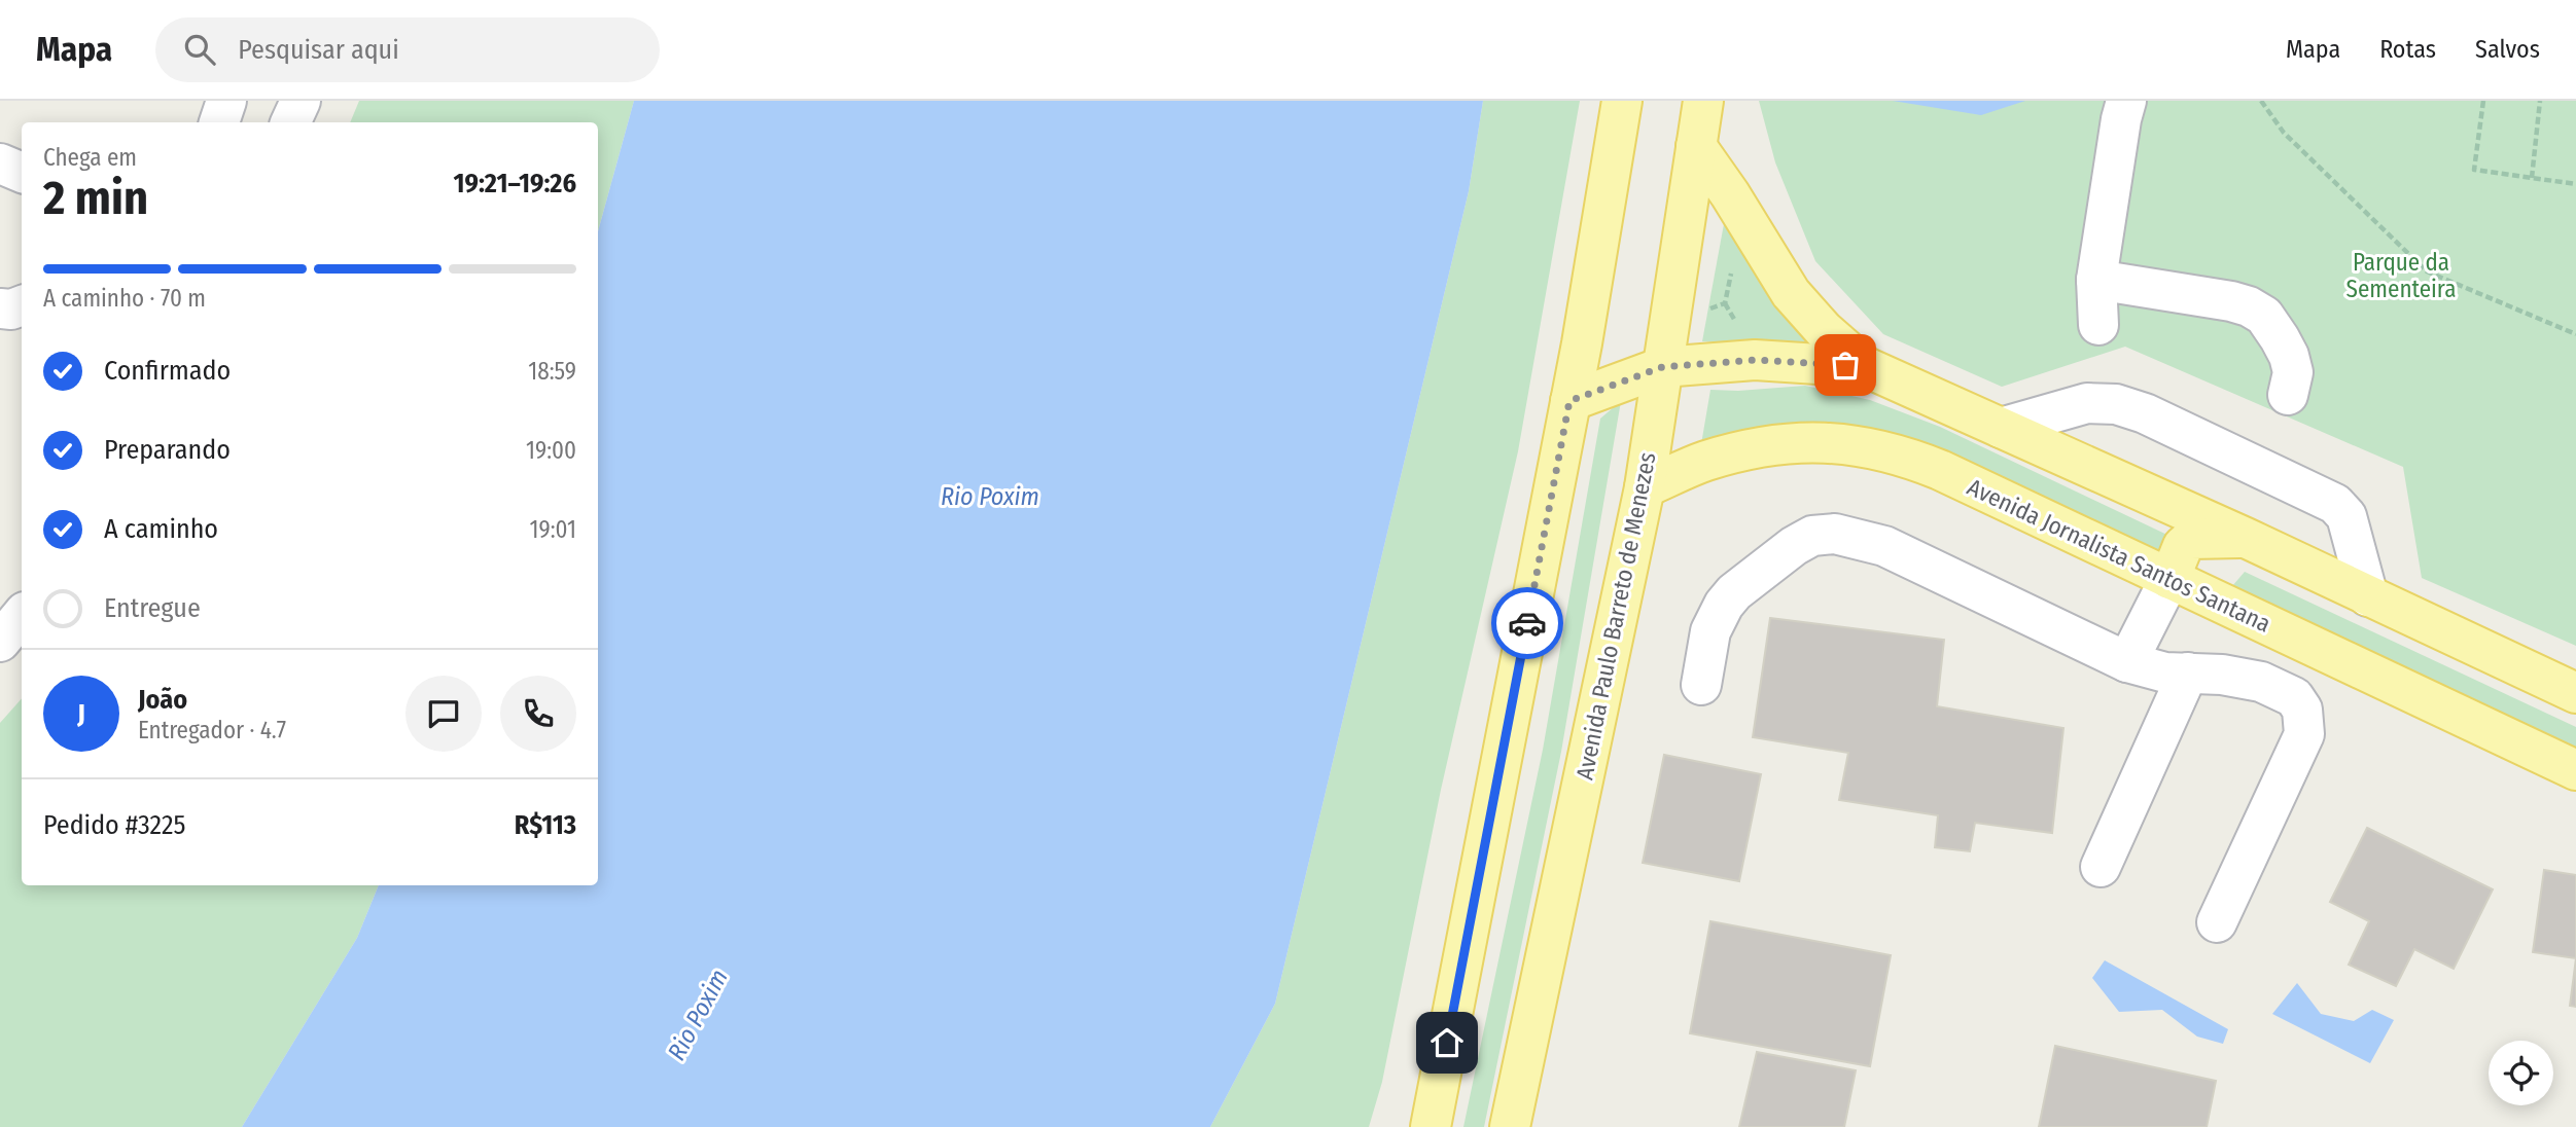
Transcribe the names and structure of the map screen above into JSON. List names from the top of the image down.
{
  "streets": {
    "main road": ["Avenida Jornalista Santos Santana", "Avenida Paulo Barreto de Menezes"]
  },
  "crossings": [
    ["Avenida Jornalista Santos Santana", "Avenida Paulo Barreto de Menezes"]
  ],
  "water": ["Rio Poxim"],
  "parks": ["Parque da Sementeira"],
  "page": {
    "header": "Mapa",
    "search": "Pesquisar aqui",
    "nav": ["Mapa", "Rotas", "Salvos"],
    "heading": ["2 min", "Chega em", "19:21–19:26"],
    "panel": [
      "João",
      "Entregador · 4.7",
      "Pedido #3225",
      "R$113"
    ],
    "bar": "A caminho · 70 m",
    "list": [
      ["Confirmado", "18:59"],
      ["Preparando", "19:00"],
      ["A caminho", "19:01"],
      "Entregue"
    ],
    "round": "J"
  }
}
